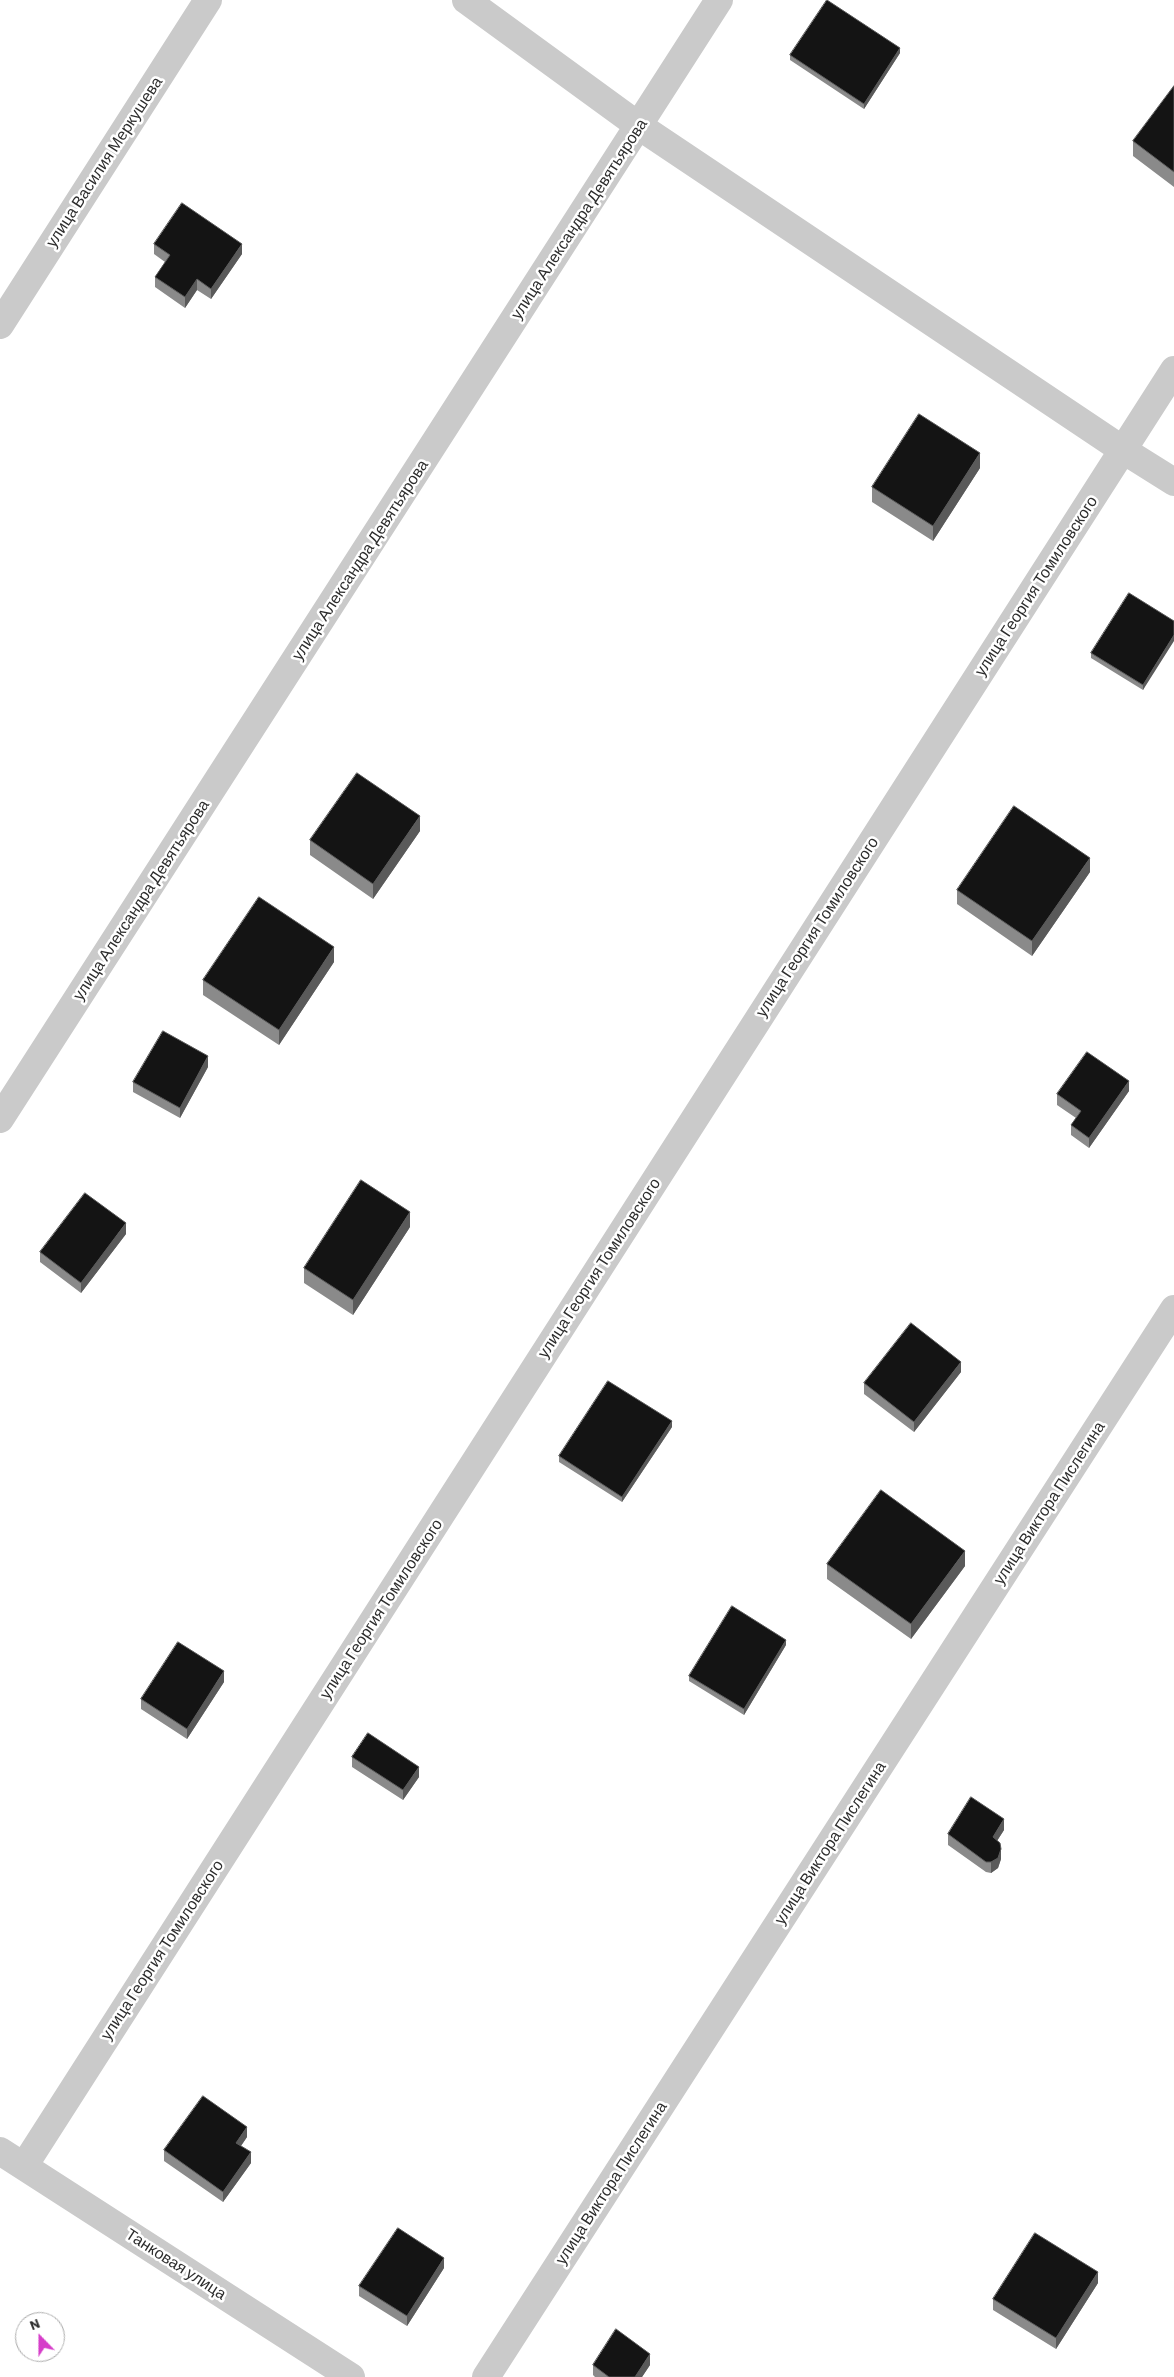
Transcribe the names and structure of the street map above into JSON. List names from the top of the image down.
{
  "streets": {
    "street": [
      "улица Василия Меркушева",
      "улица Александра Девятьярова",
      "улица Георгия Томиловского",
      "улица Виктора Пислегина",
      "Танковая улица"
    ]
  },
  "crossings": [
    ["улица Георгия Томиловского", "Танковая улица"]
  ],
  "north": "top"
}
